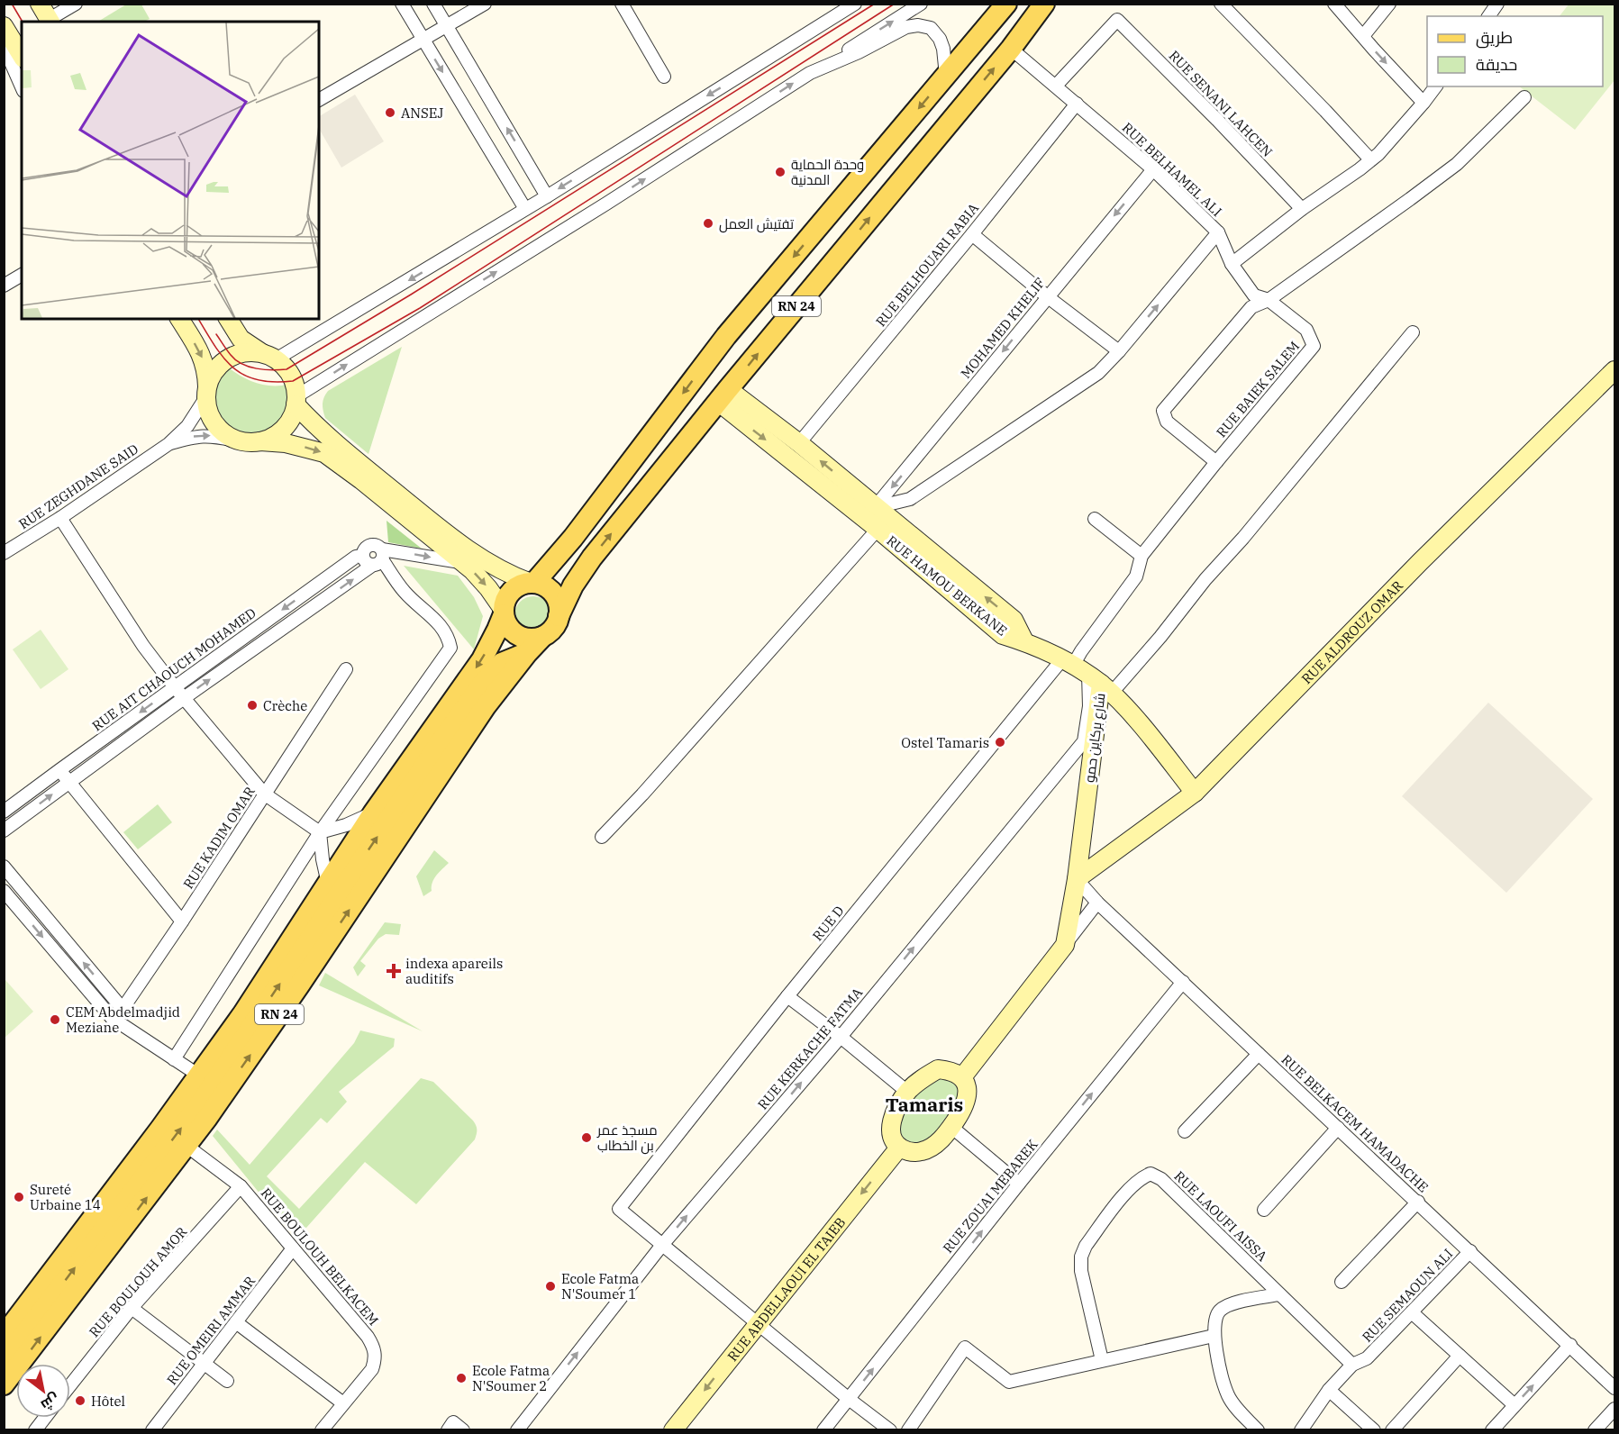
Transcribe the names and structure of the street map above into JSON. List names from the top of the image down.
{
  "streets": {
    "main road": ["RN 24"],
    "street": [
      "RUE SENANI LAHCEN",
      "RUE BELHAMEL ALI",
      "RUE BELHOUARI RABIA",
      "MOHAMED KHELIF",
      "RUE BAIEK SALEM",
      "RUE ZEGHDANE SAID",
      "RUE HAMOU BERKANE",
      "RUE ALDROUZ OMAR",
      "RUE AIT CHAOUCH MOHAMED",
      "شارع بركاين حمو",
      "RUE KADIM OMAR",
      "RUE D",
      "RUE KERKACHE FATMA",
      "RUE BELKACEM HAMADACHE",
      "RUE ZOUAI MEBAREK",
      "RUE LAOUFI AISSA",
      "RUE BOULOUH BELKACEM",
      "RUE BOULOUH AMOR",
      "RUE ABDELLAOUI EL TAIEB",
      "RUE SEMAOUN ALI",
      "RUE OMEIRI AMMAR"
    ]
  },
  "crossings": [
    ["RUE SENANI LAHCEN", "RUE BELHAMEL ALI"],
    ["RUE BELHAMEL ALI", "RUE BELHOUARI RABIA"],
    ["RUE BELHAMEL ALI", "RN 24"],
    ["RUE BELHAMEL ALI", "MOHAMED KHELIF"],
    ["RUE BELHAMEL ALI", "RUE BAIEK SALEM"],
    ["RUE BELHOUARI RABIA", "RUE HAMOU BERKANE"],
    ["RN 24", "RUE HAMOU BERKANE"],
    ["RN 24", "RUE BOULOUH BELKACEM"],
    ["MOHAMED KHELIF", "RUE HAMOU BERKANE"],
    ["RUE BAIEK SALEM", "RUE HAMOU BERKANE"],
    ["RUE BAIEK SALEM", "شارع بركاين حمو"],
    ["RUE BAIEK SALEM", "RUE D"],
    ["RUE HAMOU BERKANE", "شارع بركاين حمو"],
    ["RUE HAMOU BERKANE", "RUE D"],
    ["RUE ALDROUZ OMAR", "شارع بركاين حمو"],
    ["RUE ALDROUZ OMAR", "RUE BELKACEM HAMADACHE"],
    ["شارع بركاين حمو", "RUE D"],
    ["شارع بركاين حمو", "RUE KERKACHE FATMA"],
    ["شارع بركاين حمو", "RUE BELKACEM HAMADACHE"],
    ["RUE D", "RUE KERKACHE FATMA"],
    ["RUE BELKACEM HAMADACHE", "RUE ZOUAI MEBAREK"],
    ["RUE BELKACEM HAMADACHE", "RUE SEMAOUN ALI"],
    ["RUE LAOUFI AISSA", "RUE SEMAOUN ALI"],
    ["RUE BOULOUH BELKACEM", "RUE BOULOUH AMOR"],
    ["RUE BOULOUH BELKACEM", "RUE OMEIRI AMMAR"]
  ],
  "one_way": ["RUE KERKACHE FATMA", "RUE ZOUAI MEBAREK", "RUE ABDELLAOUI EL TAIEB"],
  "districts": ["Tamaris"],
  "places": {
    "other": [
      "ANSEJ",
      "وحدة الحماية المدنية",
      "تفتيش العمل",
      "Crèche",
      "Ostel Tamaris",
      "CEM Abdelmadjid Meziane",
      "مسجذ عمر بن الخطاب",
      "Sureté Urbaine 14",
      "Ecole Fatma N'Soumer 1",
      "Ecole Fatma N'Soumer 2",
      "Hôtel"
    ],
    "health": ["indexa apareils auditifs"]
  },
  "legend": ["طريق", "حديقة"],
  "north": "bottom right"
}
